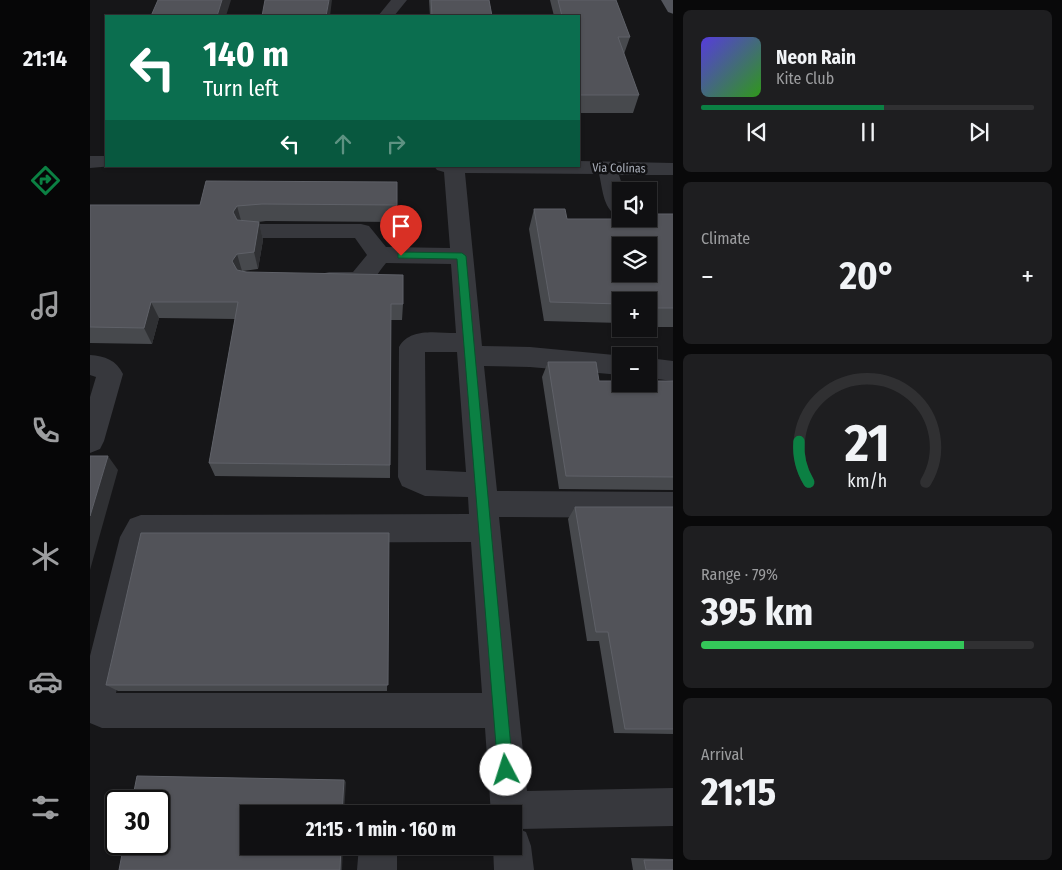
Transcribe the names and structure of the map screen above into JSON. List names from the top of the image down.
{
  "streets": {
    "street": ["Via Colinas"]
  },
  "page": {
    "tabs": "21:14",
    "turn": ["140 m", "Turn left"],
    "song": ["Neon Rain", "Kite Club"],
    "map_buttons": ["+", "−"],
    "tile": [
      "Climate",
      ["Range · 79%", "395 km"],
      ["Arrival", "21:15"]
    ],
    "heat": ["−", "20°", "+"],
    "limit": "30",
    "trip": "21:15 · 1 min · 160 m",
    "gauge": ["21", "km/h"]
  }
}
